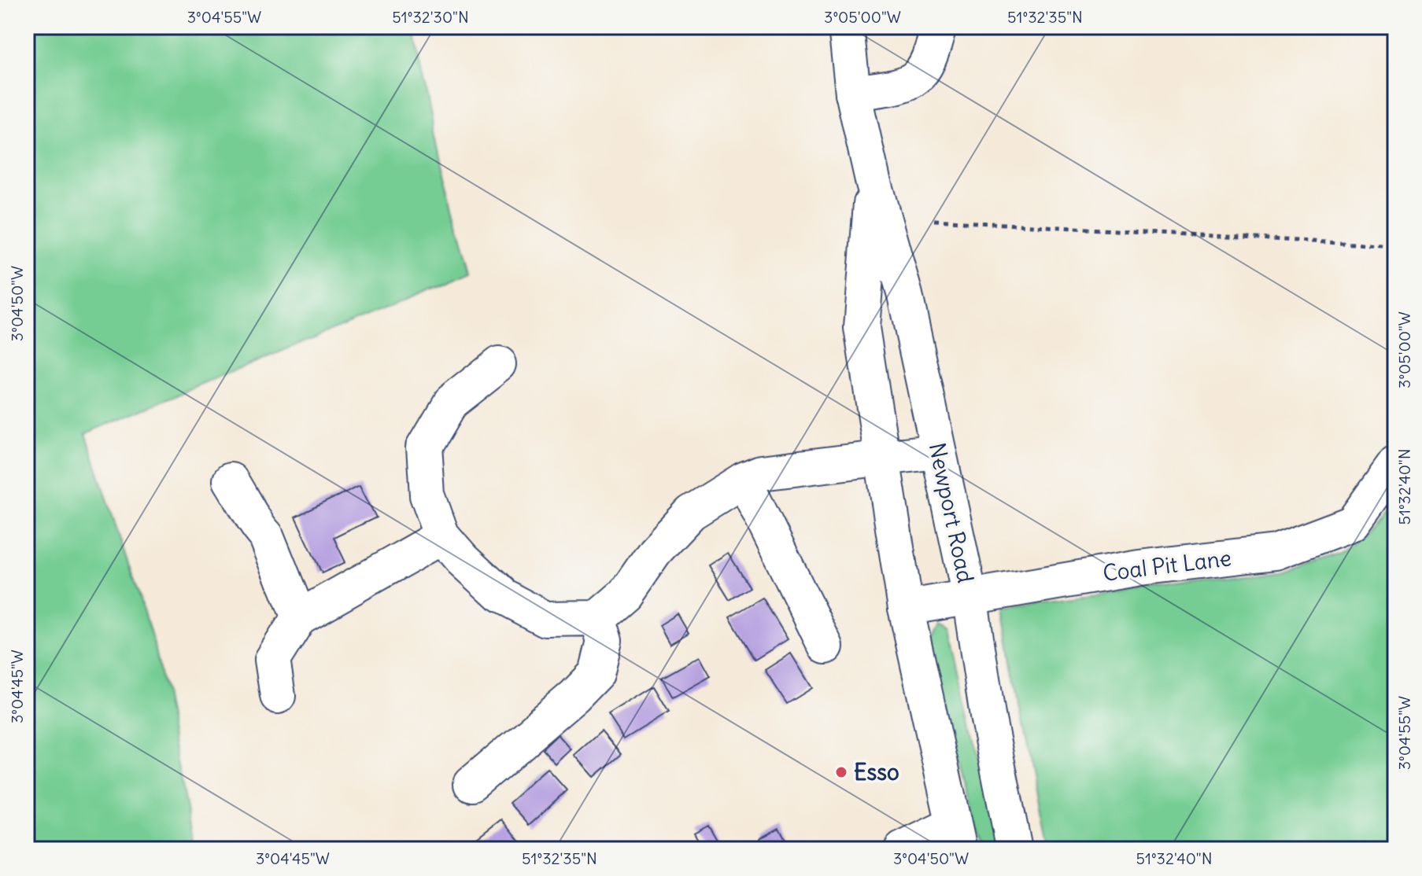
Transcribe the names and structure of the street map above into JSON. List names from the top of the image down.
{
  "streets": {
    "street": ["Newport Road", "Coal Pit Lane"]
  },
  "crossings": [
    ["Newport Road", "Coal Pit Lane"]
  ],
  "places": ["Esso"],
  "coordinates": [
    "3°04'55\"W",
    "51°32'30\"N",
    "3°05'00\"W",
    "51°32'35\"N",
    "3°04'50\"W",
    "51°32'40\"N",
    "3°04'45\"W"
  ]
}
